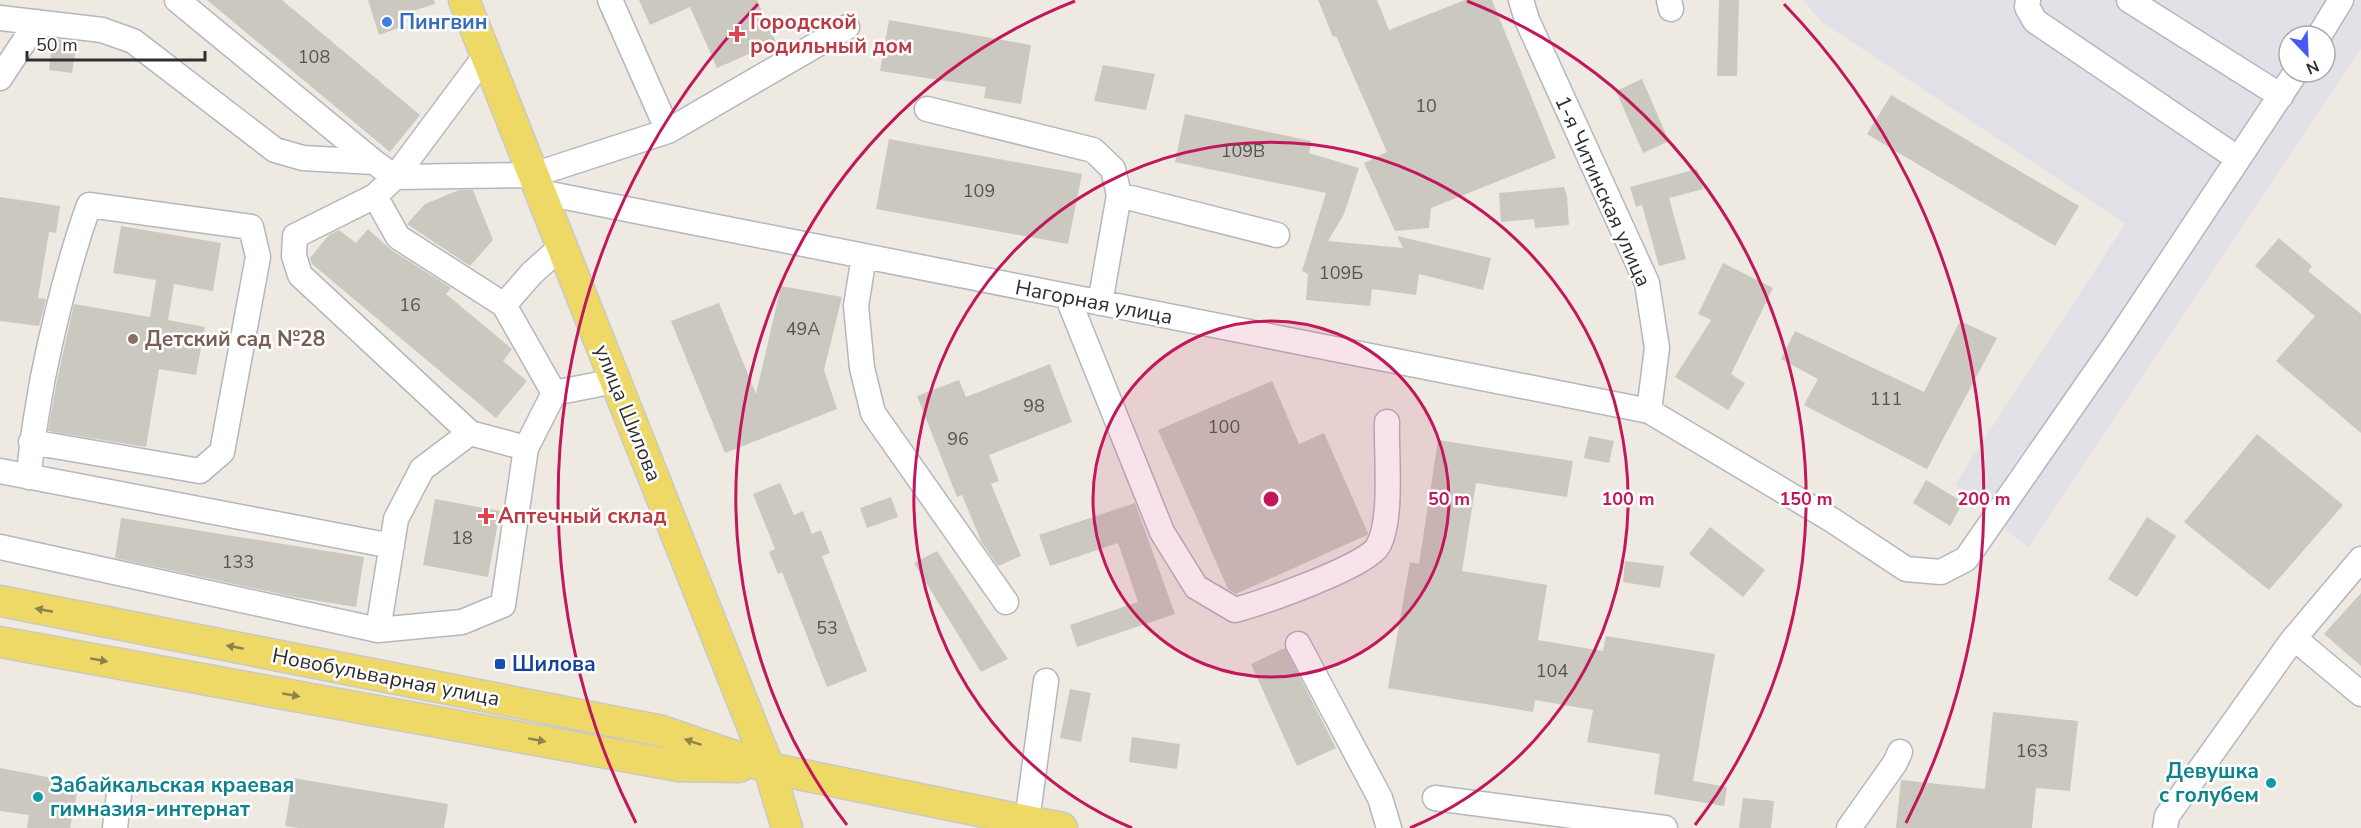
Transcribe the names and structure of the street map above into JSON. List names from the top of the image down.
{
  "streets": {
    "main road": ["улица Шилова", "Новобульварная улица"],
    "street": ["1-я Читинская улица", "Нагорная улица"]
  },
  "crossings": [
    ["1-я Читинская улица", "Нагорная улица"],
    ["Нагорная улица", "улица Шилова"],
    ["улица Шилова", "Новобульварная улица"]
  ],
  "places": {
    "other": [
      "Пингвин",
      "Детский сад №28",
      "Девушка с голубем",
      "Забайкальская краевая гимназия-интернат"
    ],
    "health": ["Городской родильный дом", "Аптечный склад"],
    "transit": ["Шилова"]
  },
  "house_numbers": [
    "108",
    "10",
    "109В",
    "109",
    "109Б",
    "16",
    "49А",
    "111",
    "98",
    "100",
    "96",
    "18",
    "133",
    "53",
    "104",
    "163"
  ],
  "scale_bar": "50 m",
  "north": "bottom right",
  "rings": [
    "50 m",
    "100 m",
    "150 m",
    "200 m"
  ]
}
